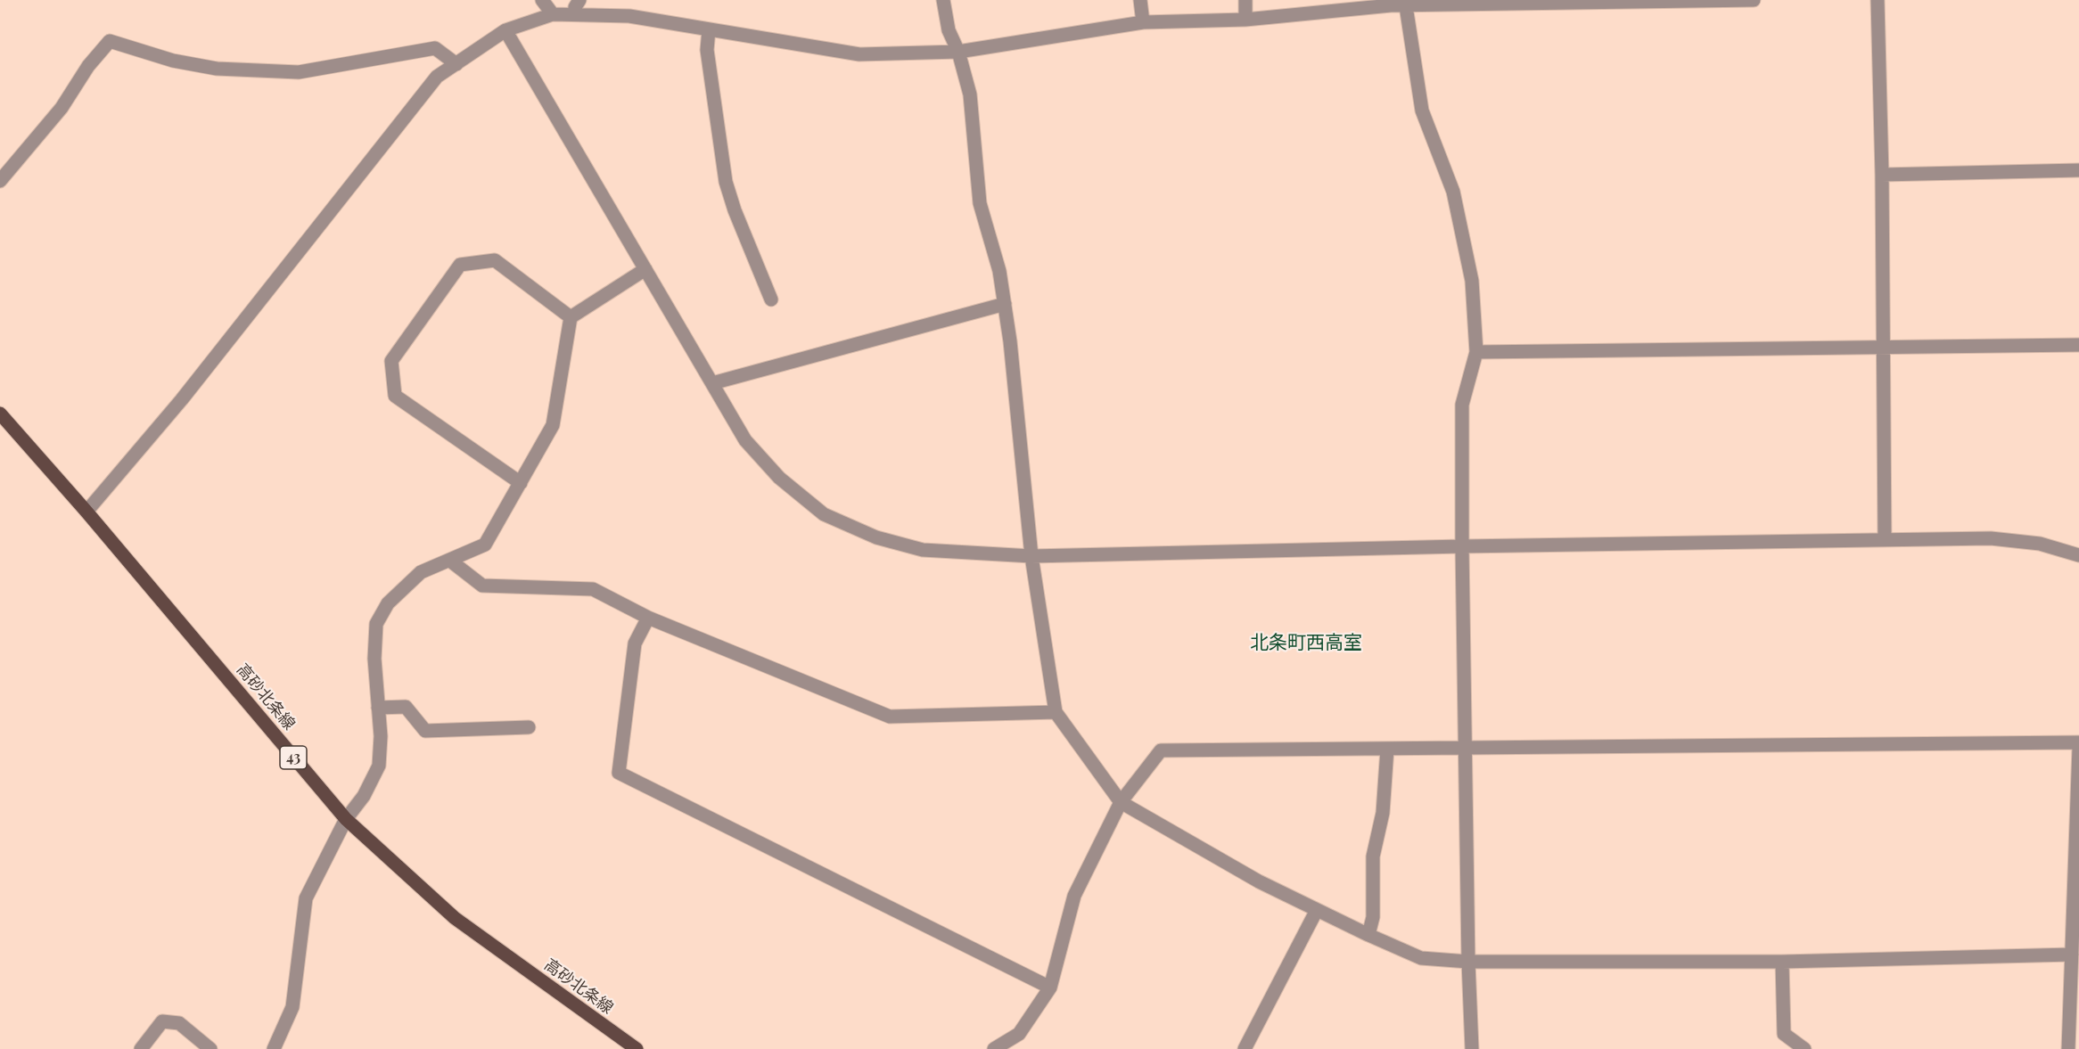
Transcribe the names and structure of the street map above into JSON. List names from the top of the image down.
{
  "streets": {
    "main road": ["高砂北条線", "43"]
  },
  "districts": ["北条町西高室"]
}
